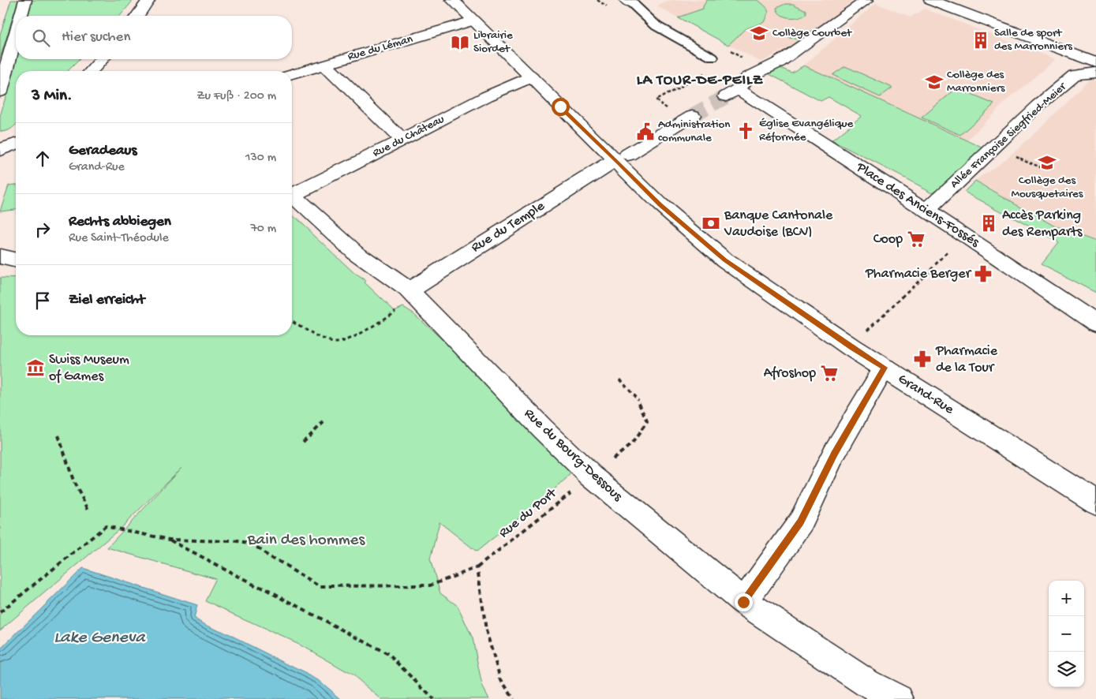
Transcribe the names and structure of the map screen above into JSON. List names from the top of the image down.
{
  "streets": {
    "street": [
      "Rue du Léman",
      "Allée Françoise Siegfried-Meier",
      "Rue du Château",
      "Place des Anciens-Fossés",
      "Rue du Temple",
      "Grand-Rue",
      "Rue du Bourg-Dessous"
    ],
    "path": ["Rue du Port"]
  },
  "crossings": [
    ["Rue du Léman", "Grand-Rue"],
    ["Allée Françoise Siegfried-Meier", "Place des Anciens-Fossés"],
    ["Rue du Château", "Grand-Rue"],
    ["Rue du Temple", "Rue du Bourg-Dessous"],
    ["Rue du Bourg-Dessous", "Rue du Port"]
  ],
  "districts": ["LA TOUR-DE-PEILZ"],
  "water": ["Lake Geneva"],
  "parks": ["Bain des hommes"],
  "places": {
    "school or university": ["Collège Courbet", "Collège des Marronniers", "Collège des Mousquetaires"],
    "building": ["Salle de sport des Marronniers", "Accès Parking des Remparts"],
    "library": ["Librairie Siordet"],
    "church": ["Église Evangélique Réformée"],
    "public building": ["Administration communale"],
    "bank": ["Banque Cantonale Vaudoise (BCV)"],
    "supermarket": ["Coop", "Afroshop"],
    "pharmacy": ["Pharmacie Berger", "Pharmacie de la Tour"],
    "museum": ["Swiss Museum of Games"]
  },
  "page": {
    "search": "Hier suchen",
    "heading": ["3 Min.", "Zu Fuß · 200 m"],
    "list": [
      ["Geradeaus", "Grand-Rue", "130 m"],
      ["Rechts abbiegen", "Rue Saint-Théodule", "70 m"],
      "Ziel erreicht"
    ],
    "map_buttons": ["+", "−"]
  }
}
